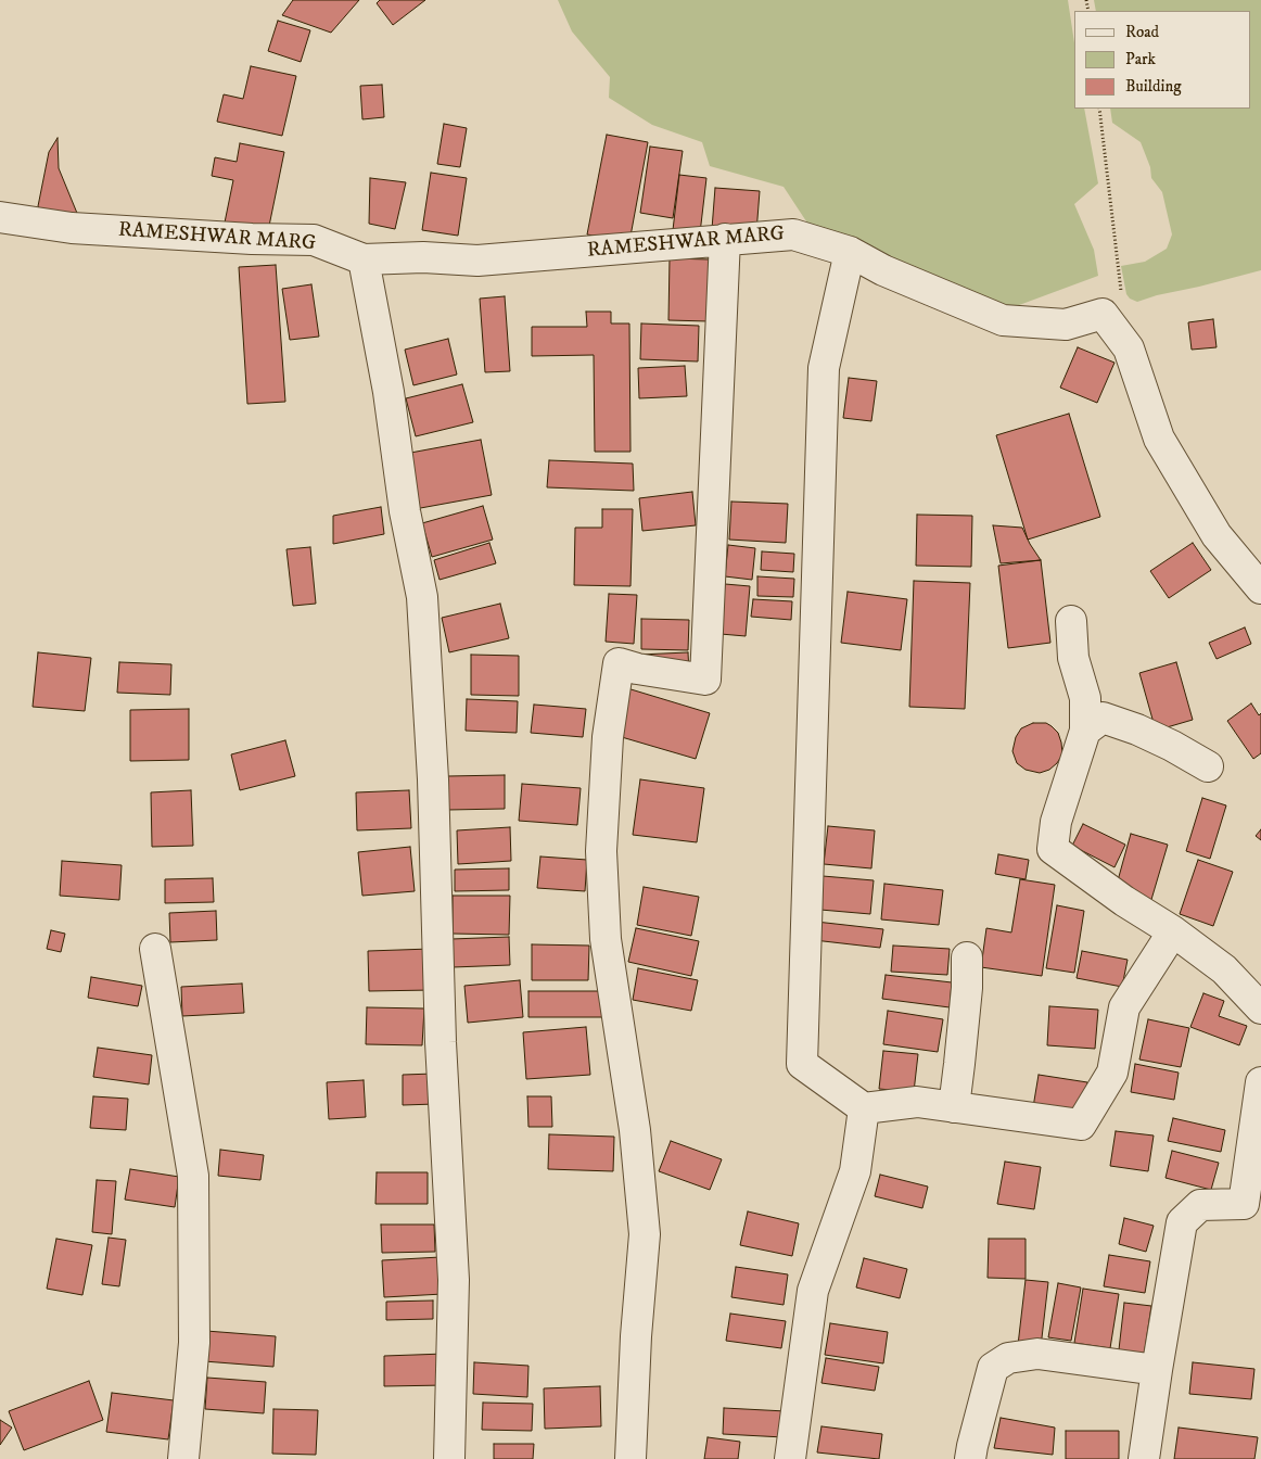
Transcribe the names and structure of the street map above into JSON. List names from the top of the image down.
{
  "streets": {
    "street": ["RAMESHWAR MARG"]
  },
  "legend": ["Road", "Park", "Building"]
}
